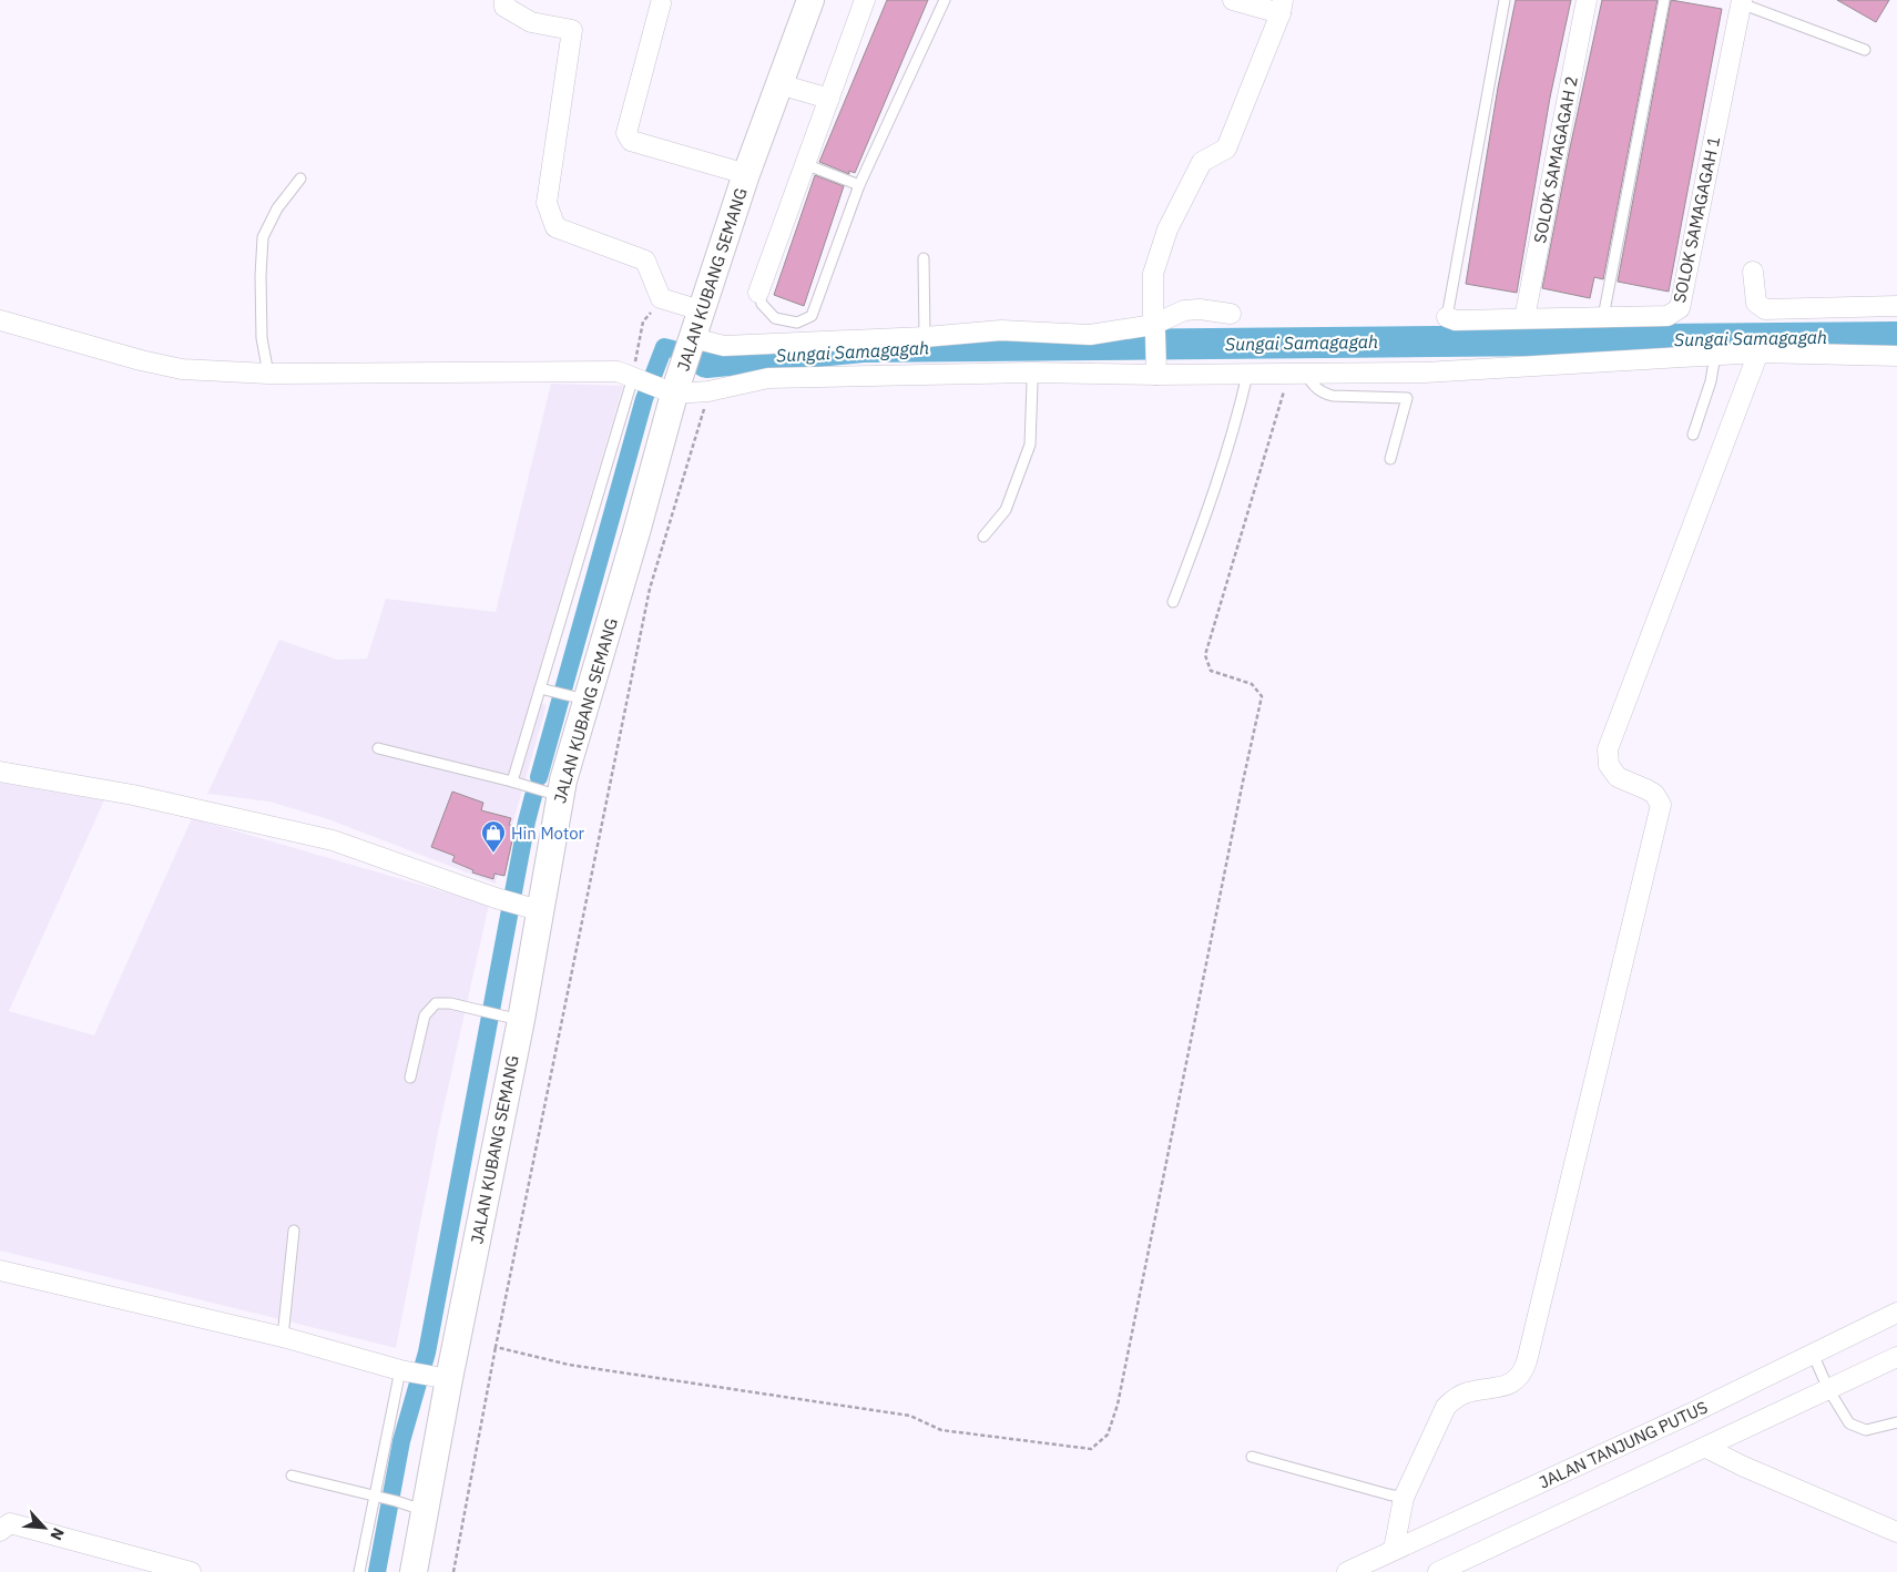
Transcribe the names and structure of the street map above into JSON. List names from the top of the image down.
{
  "streets": {
    "main road": ["JALAN KUBANG SEMANG"],
    "street": ["SOLOK SAMAGAGAH 2", "SOLOK SAMAGAGAH 1", "JALAN TANJUNG PUTUS"]
  },
  "crossings": [
    ["SOLOK SAMAGAGAH 2", "SOLOK SAMAGAGAH 1"]
  ],
  "water": ["Sungai Samagagah"],
  "places": {
    "shop": ["Hin Motor"]
  },
  "north": "bottom right"
}
